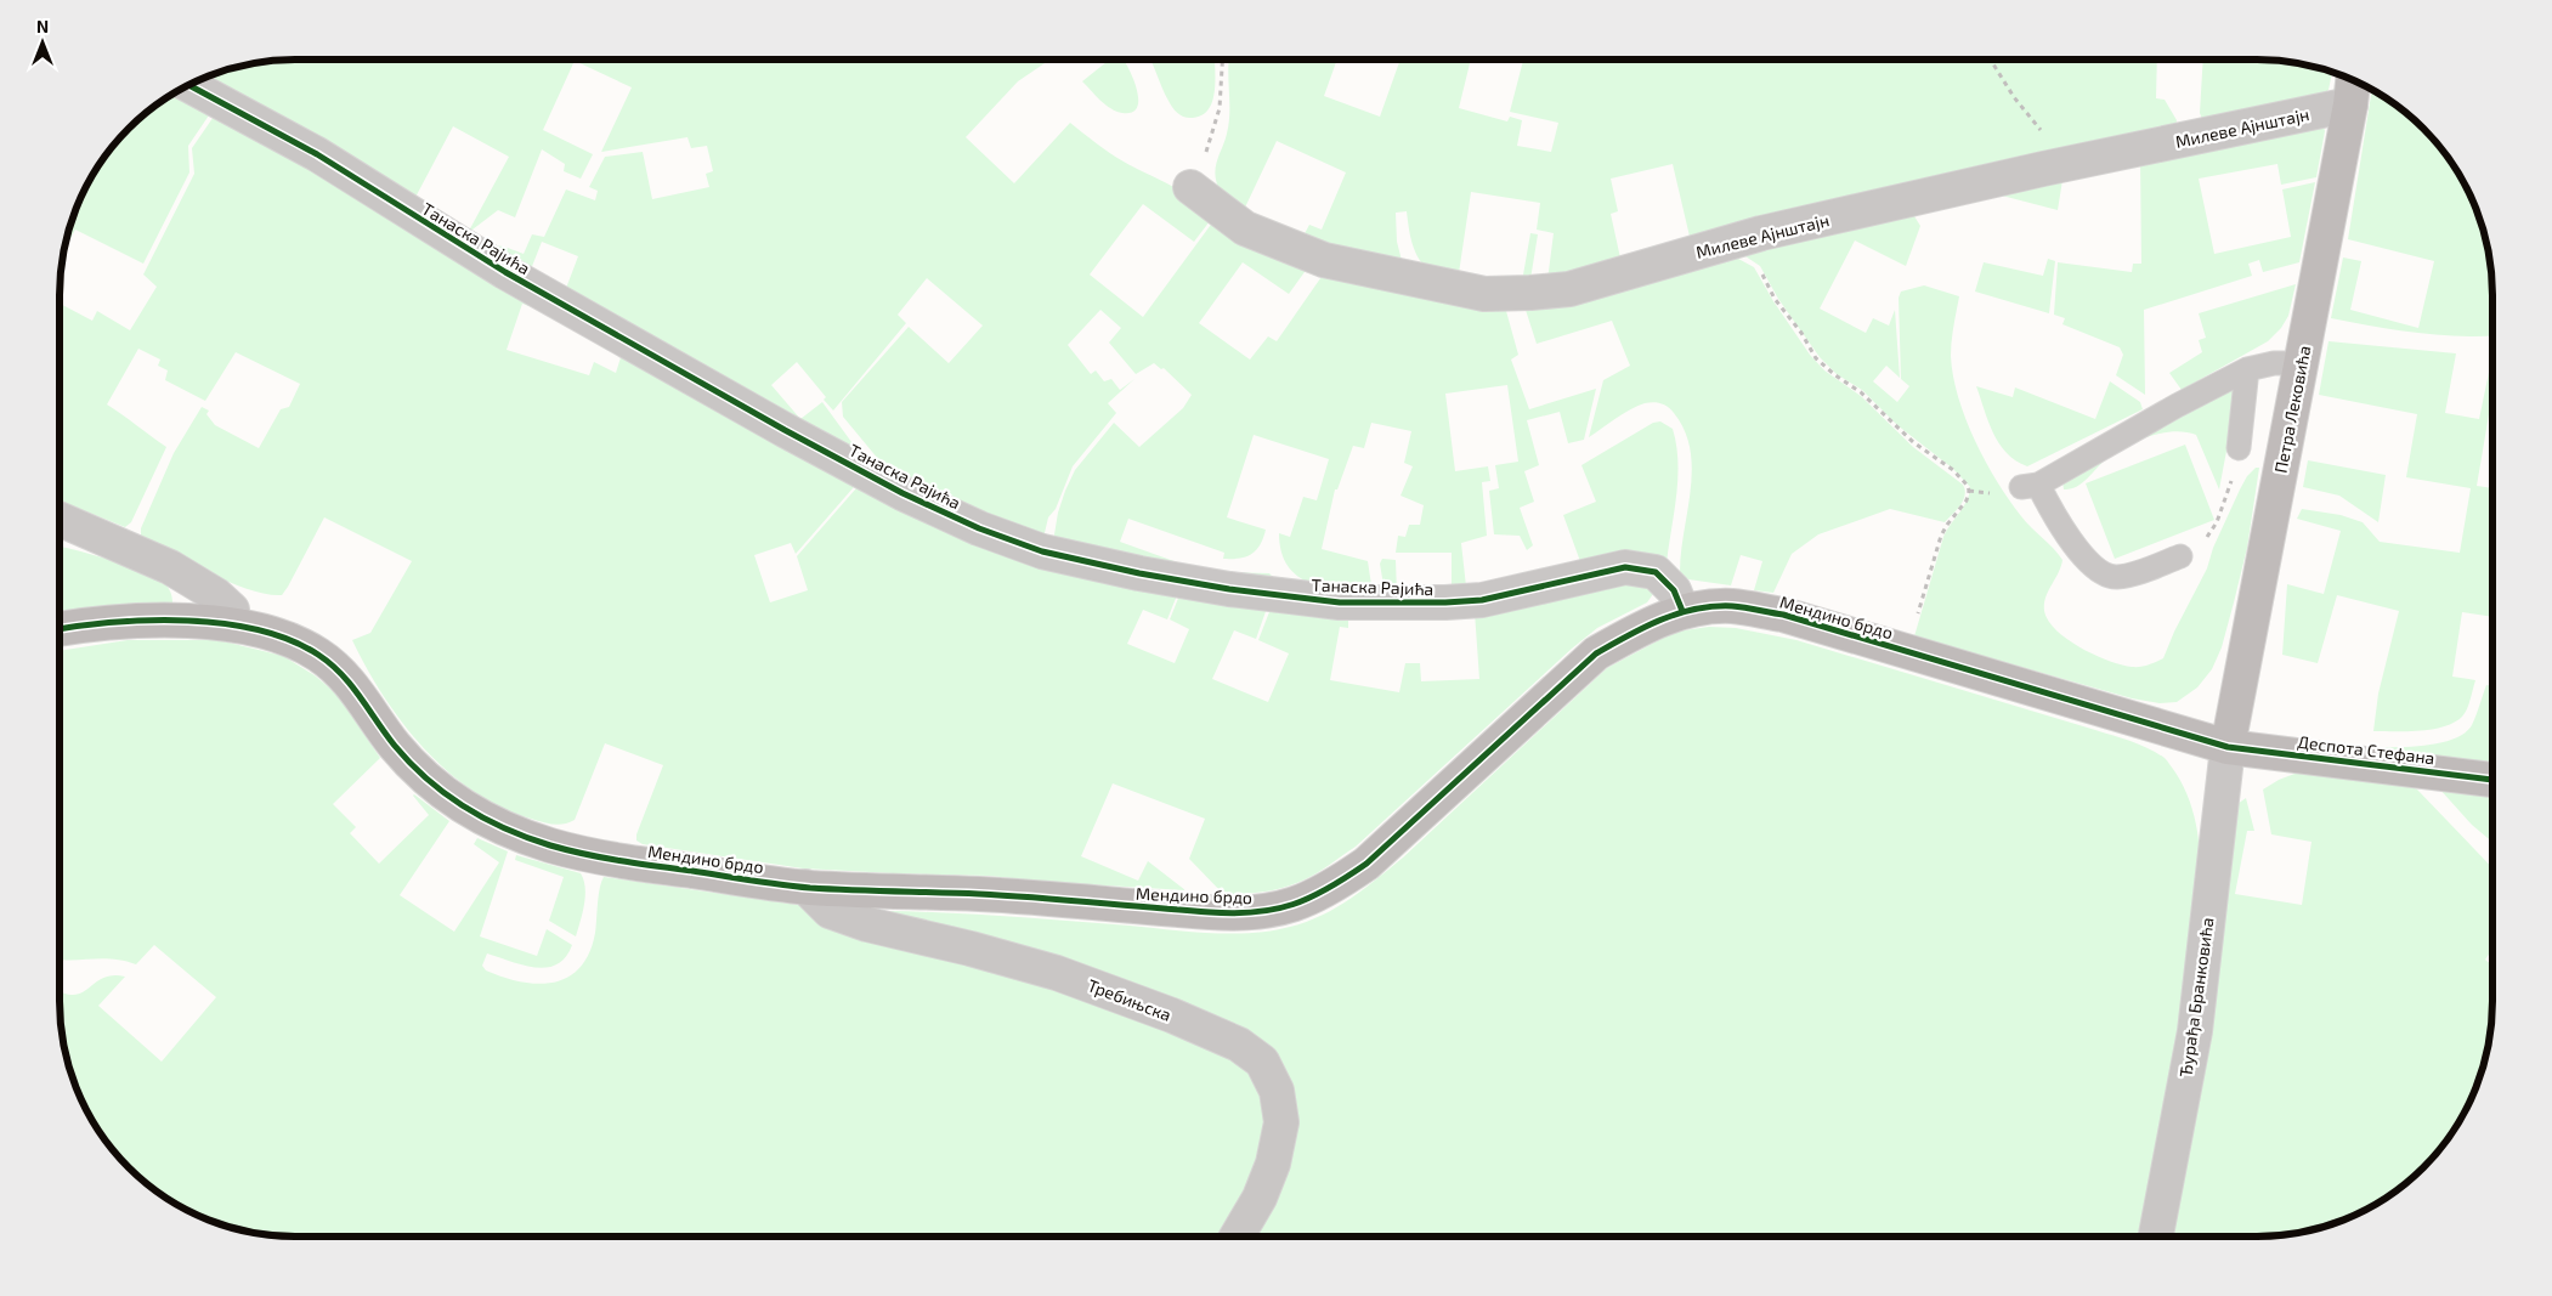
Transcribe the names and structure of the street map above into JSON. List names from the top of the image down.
{
  "streets": {
    "street": [
      "Милеве Ајнштајн",
      "Танаска Рајића",
      "Петра Лековића",
      "Мендино брдо",
      "Деспота Стефана",
      "Ђурађа Бранковића",
      "Требињска"
    ]
  },
  "crossings": [
    ["Милеве Ајнштајн", "Петра Лековића"],
    ["Танаска Рајића", "Мендино брдо"],
    ["Петра Лековића", "Мендино брдо"],
    ["Петра Лековића", "Деспота Стефана"],
    ["Петра Лековића", "Ђурађа Бранковића"],
    ["Мендино брдо", "Деспота Стефана"],
    ["Мендино брдо", "Ђурађа Бранковића"],
    ["Мендино брдо", "Требињска"],
    ["Деспота Стефана", "Ђурађа Бранковића"]
  ],
  "north": "top"
}
